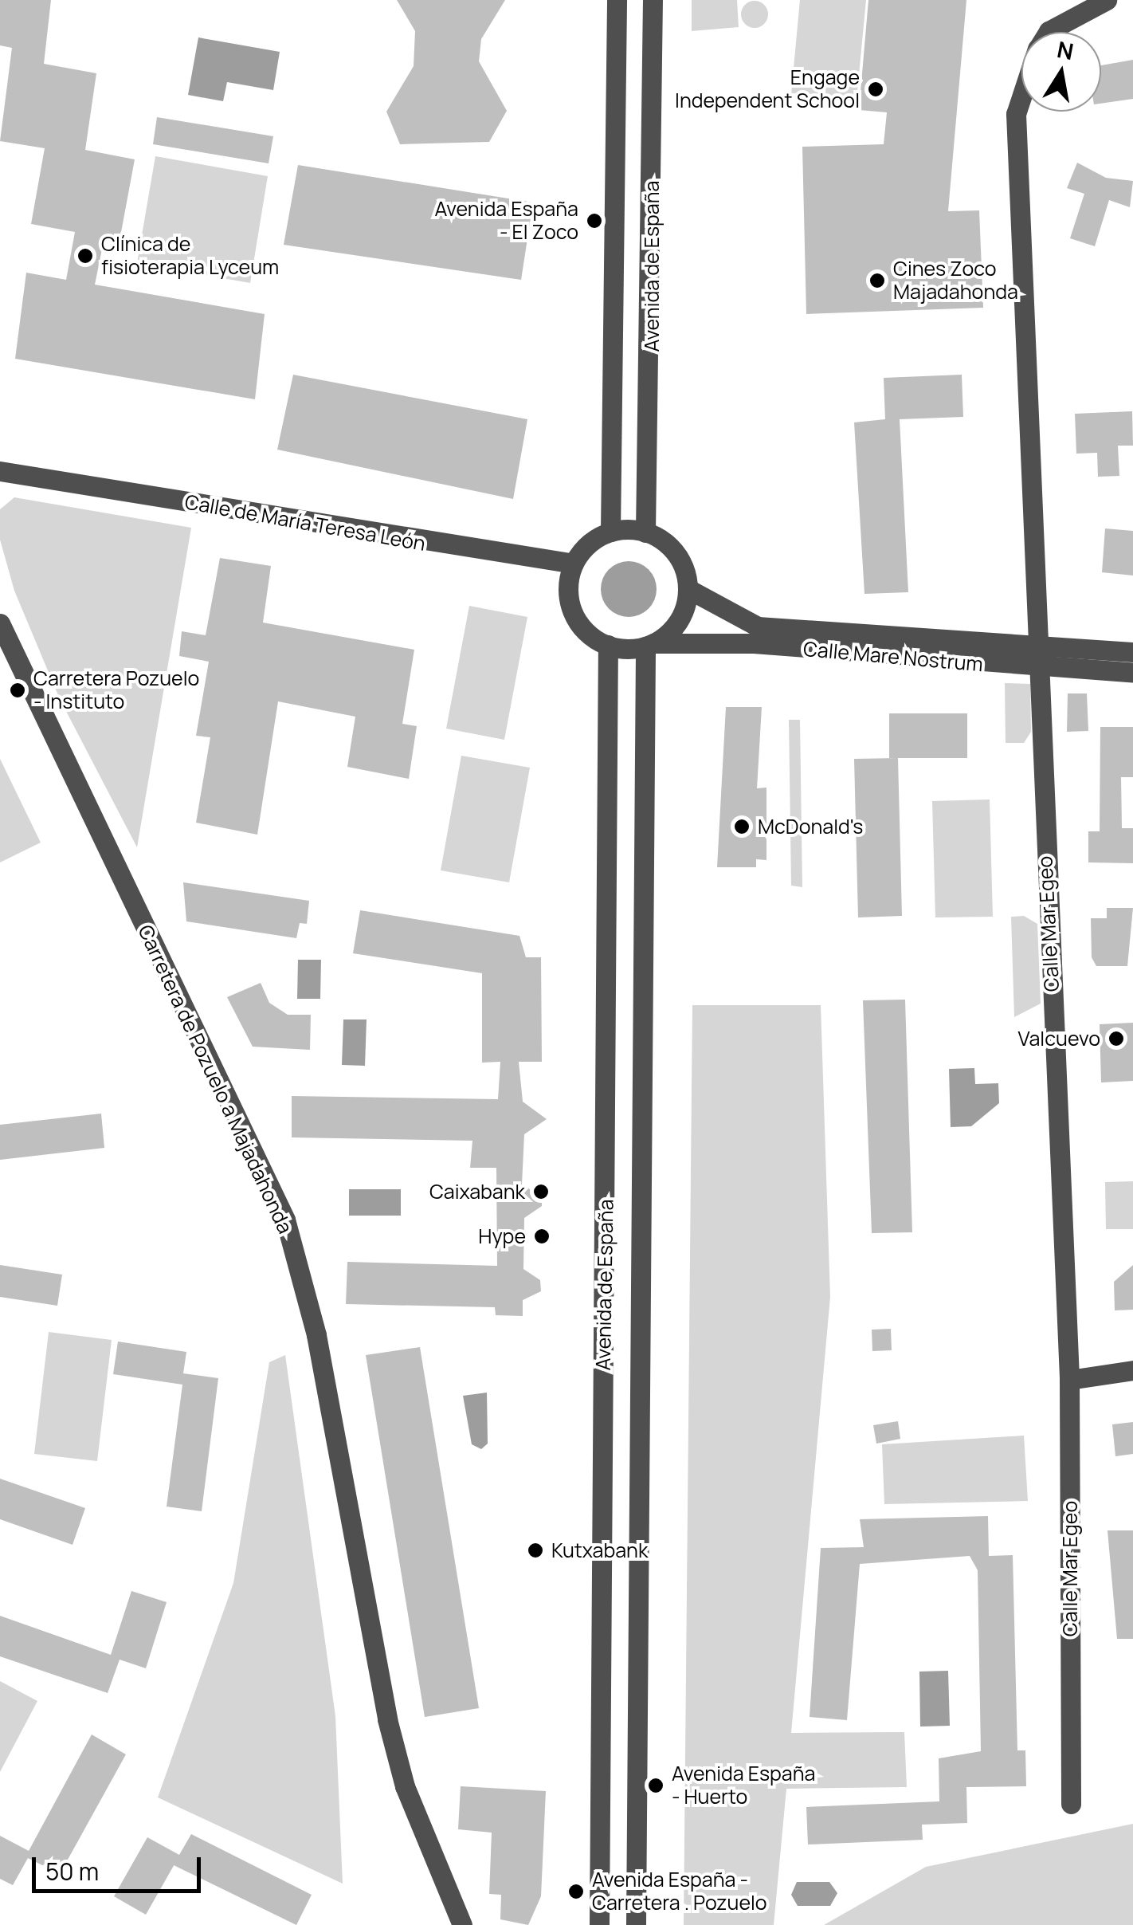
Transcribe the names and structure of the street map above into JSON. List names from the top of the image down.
{
  "streets": {
    "street": [
      "Avenida de España",
      "Calle de María Teresa León",
      "Calle Mare Nostrum",
      "Calle Mar Egeo",
      "Carretera de Pozuelo a Majadahonda"
    ]
  },
  "crossings": [
    ["Avenida de España", "Calle de María Teresa León"],
    ["Avenida de España", "Calle Mare Nostrum"],
    ["Calle de María Teresa León", "Calle Mare Nostrum"],
    ["Calle Mare Nostrum", "Calle Mar Egeo"]
  ],
  "places": [
    "Engage Independent School",
    "Avenida España - El Zoco",
    "Clínica de fisioterapia Lyceum",
    "Cines Zoco Majadahonda",
    "Carretera Pozuelo - Instituto",
    "McDonald's",
    "Valcuevo",
    "Caixabank",
    "Hype",
    "Kutxabank",
    "Avenida España - Huerto",
    "Avenida España - Carretera . Pozuelo"
  ],
  "scale_bar": "50 m",
  "north": "top"
}
